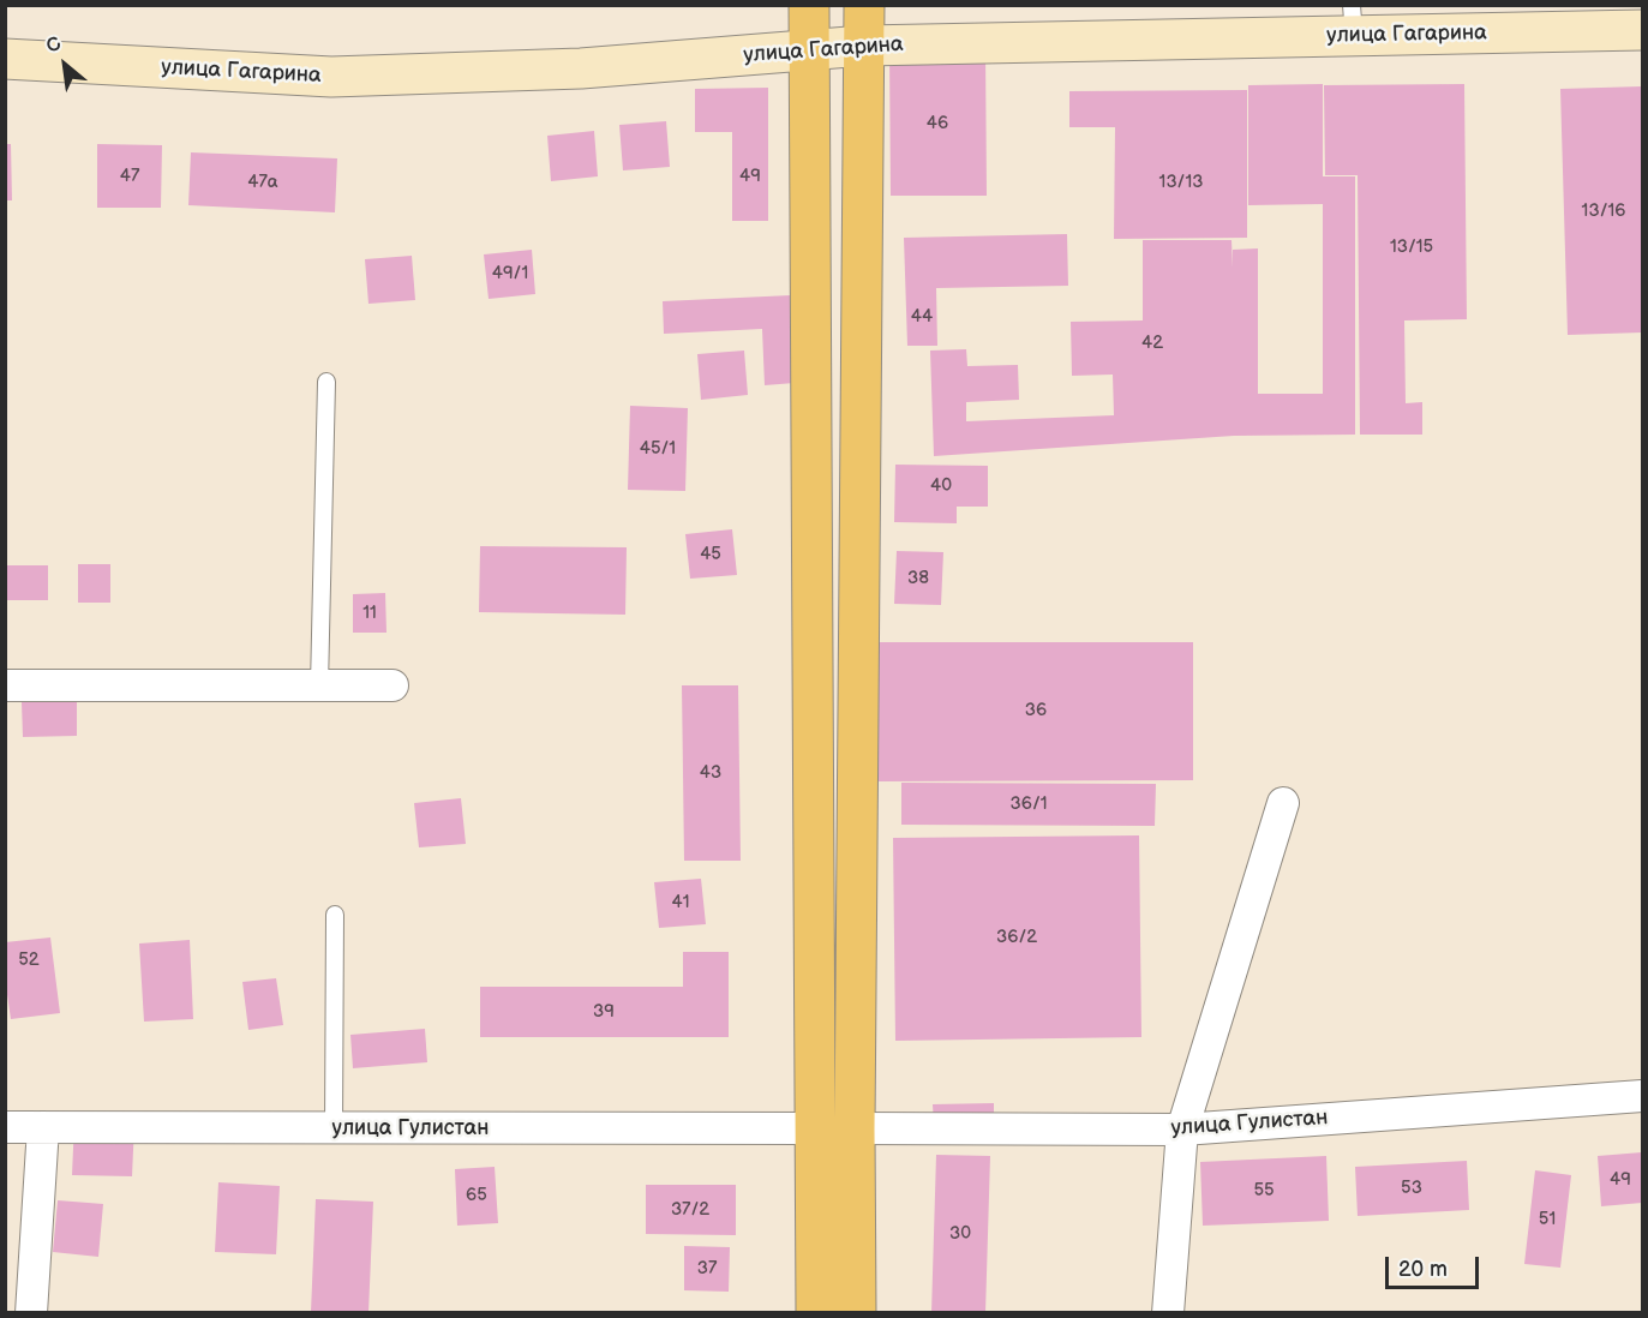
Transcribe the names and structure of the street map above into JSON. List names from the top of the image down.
{
  "streets": {
    "main road": ["улица Гагарина"],
    "street": ["улица Гулистан"]
  },
  "house_numbers": [
    "46",
    "47",
    "49",
    "47а",
    "13/13",
    "13/16",
    "13/15",
    "49/1",
    "44",
    "42",
    "45/1",
    "40",
    "45",
    "38",
    "11",
    "36",
    "43",
    "36/1",
    "41",
    "36/2",
    "52",
    "39",
    "49",
    "53",
    "55",
    "65",
    "37/2",
    "51",
    "30",
    "37"
  ],
  "scale_bar": "20 m",
  "north": "top left"
}
